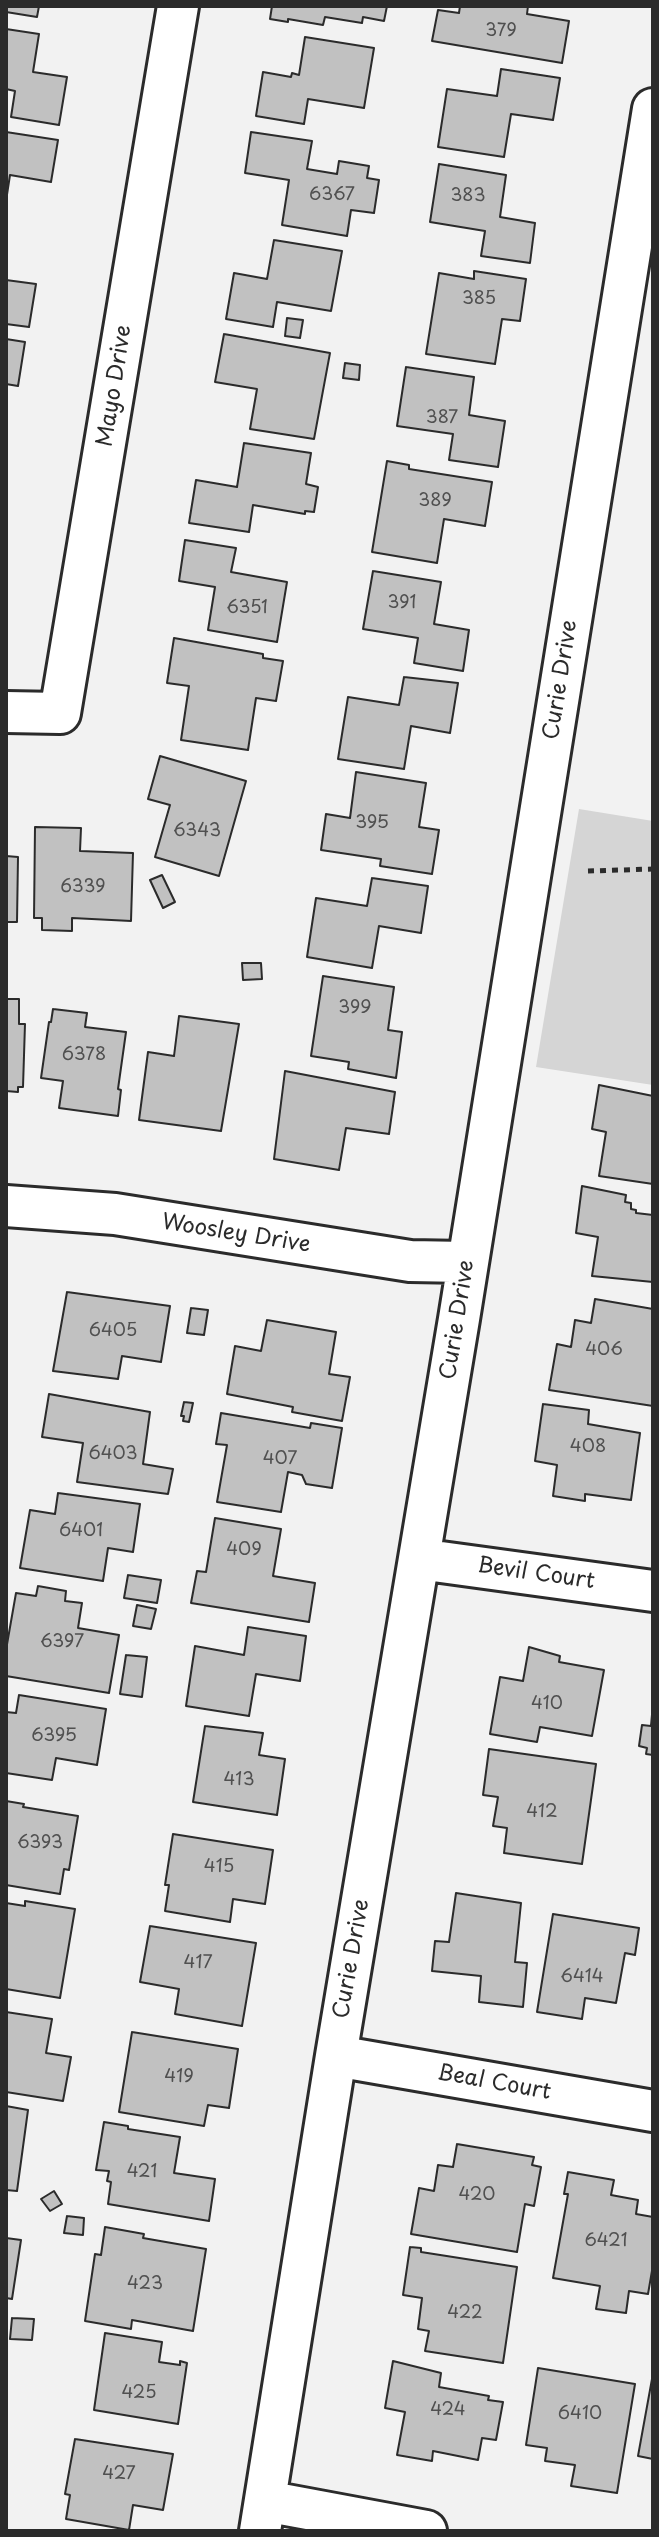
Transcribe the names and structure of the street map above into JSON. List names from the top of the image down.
{
  "streets": {
    "street": [
      "Mayo Drive",
      "Curie Drive",
      "Woosley Drive",
      "Bevil Court",
      "Beal Court"
    ]
  },
  "crossings": [
    ["Curie Drive", "Woosley Drive"],
    ["Curie Drive", "Bevil Court"],
    ["Curie Drive", "Beal Court"]
  ],
  "house_numbers": [
    "379",
    "6367",
    "383",
    "385",
    "387",
    "389",
    "391",
    "6351",
    "395",
    "6343",
    "6339",
    "399",
    "6378",
    "6405",
    "406",
    "408",
    "6403",
    "407",
    "6401",
    "409",
    "6397",
    "410",
    "6395",
    "413",
    "412",
    "6393",
    "415",
    "417",
    "6414",
    "419",
    "421",
    "420",
    "6421",
    "423",
    "422",
    "425",
    "424",
    "6410",
    "427"
  ]
}
